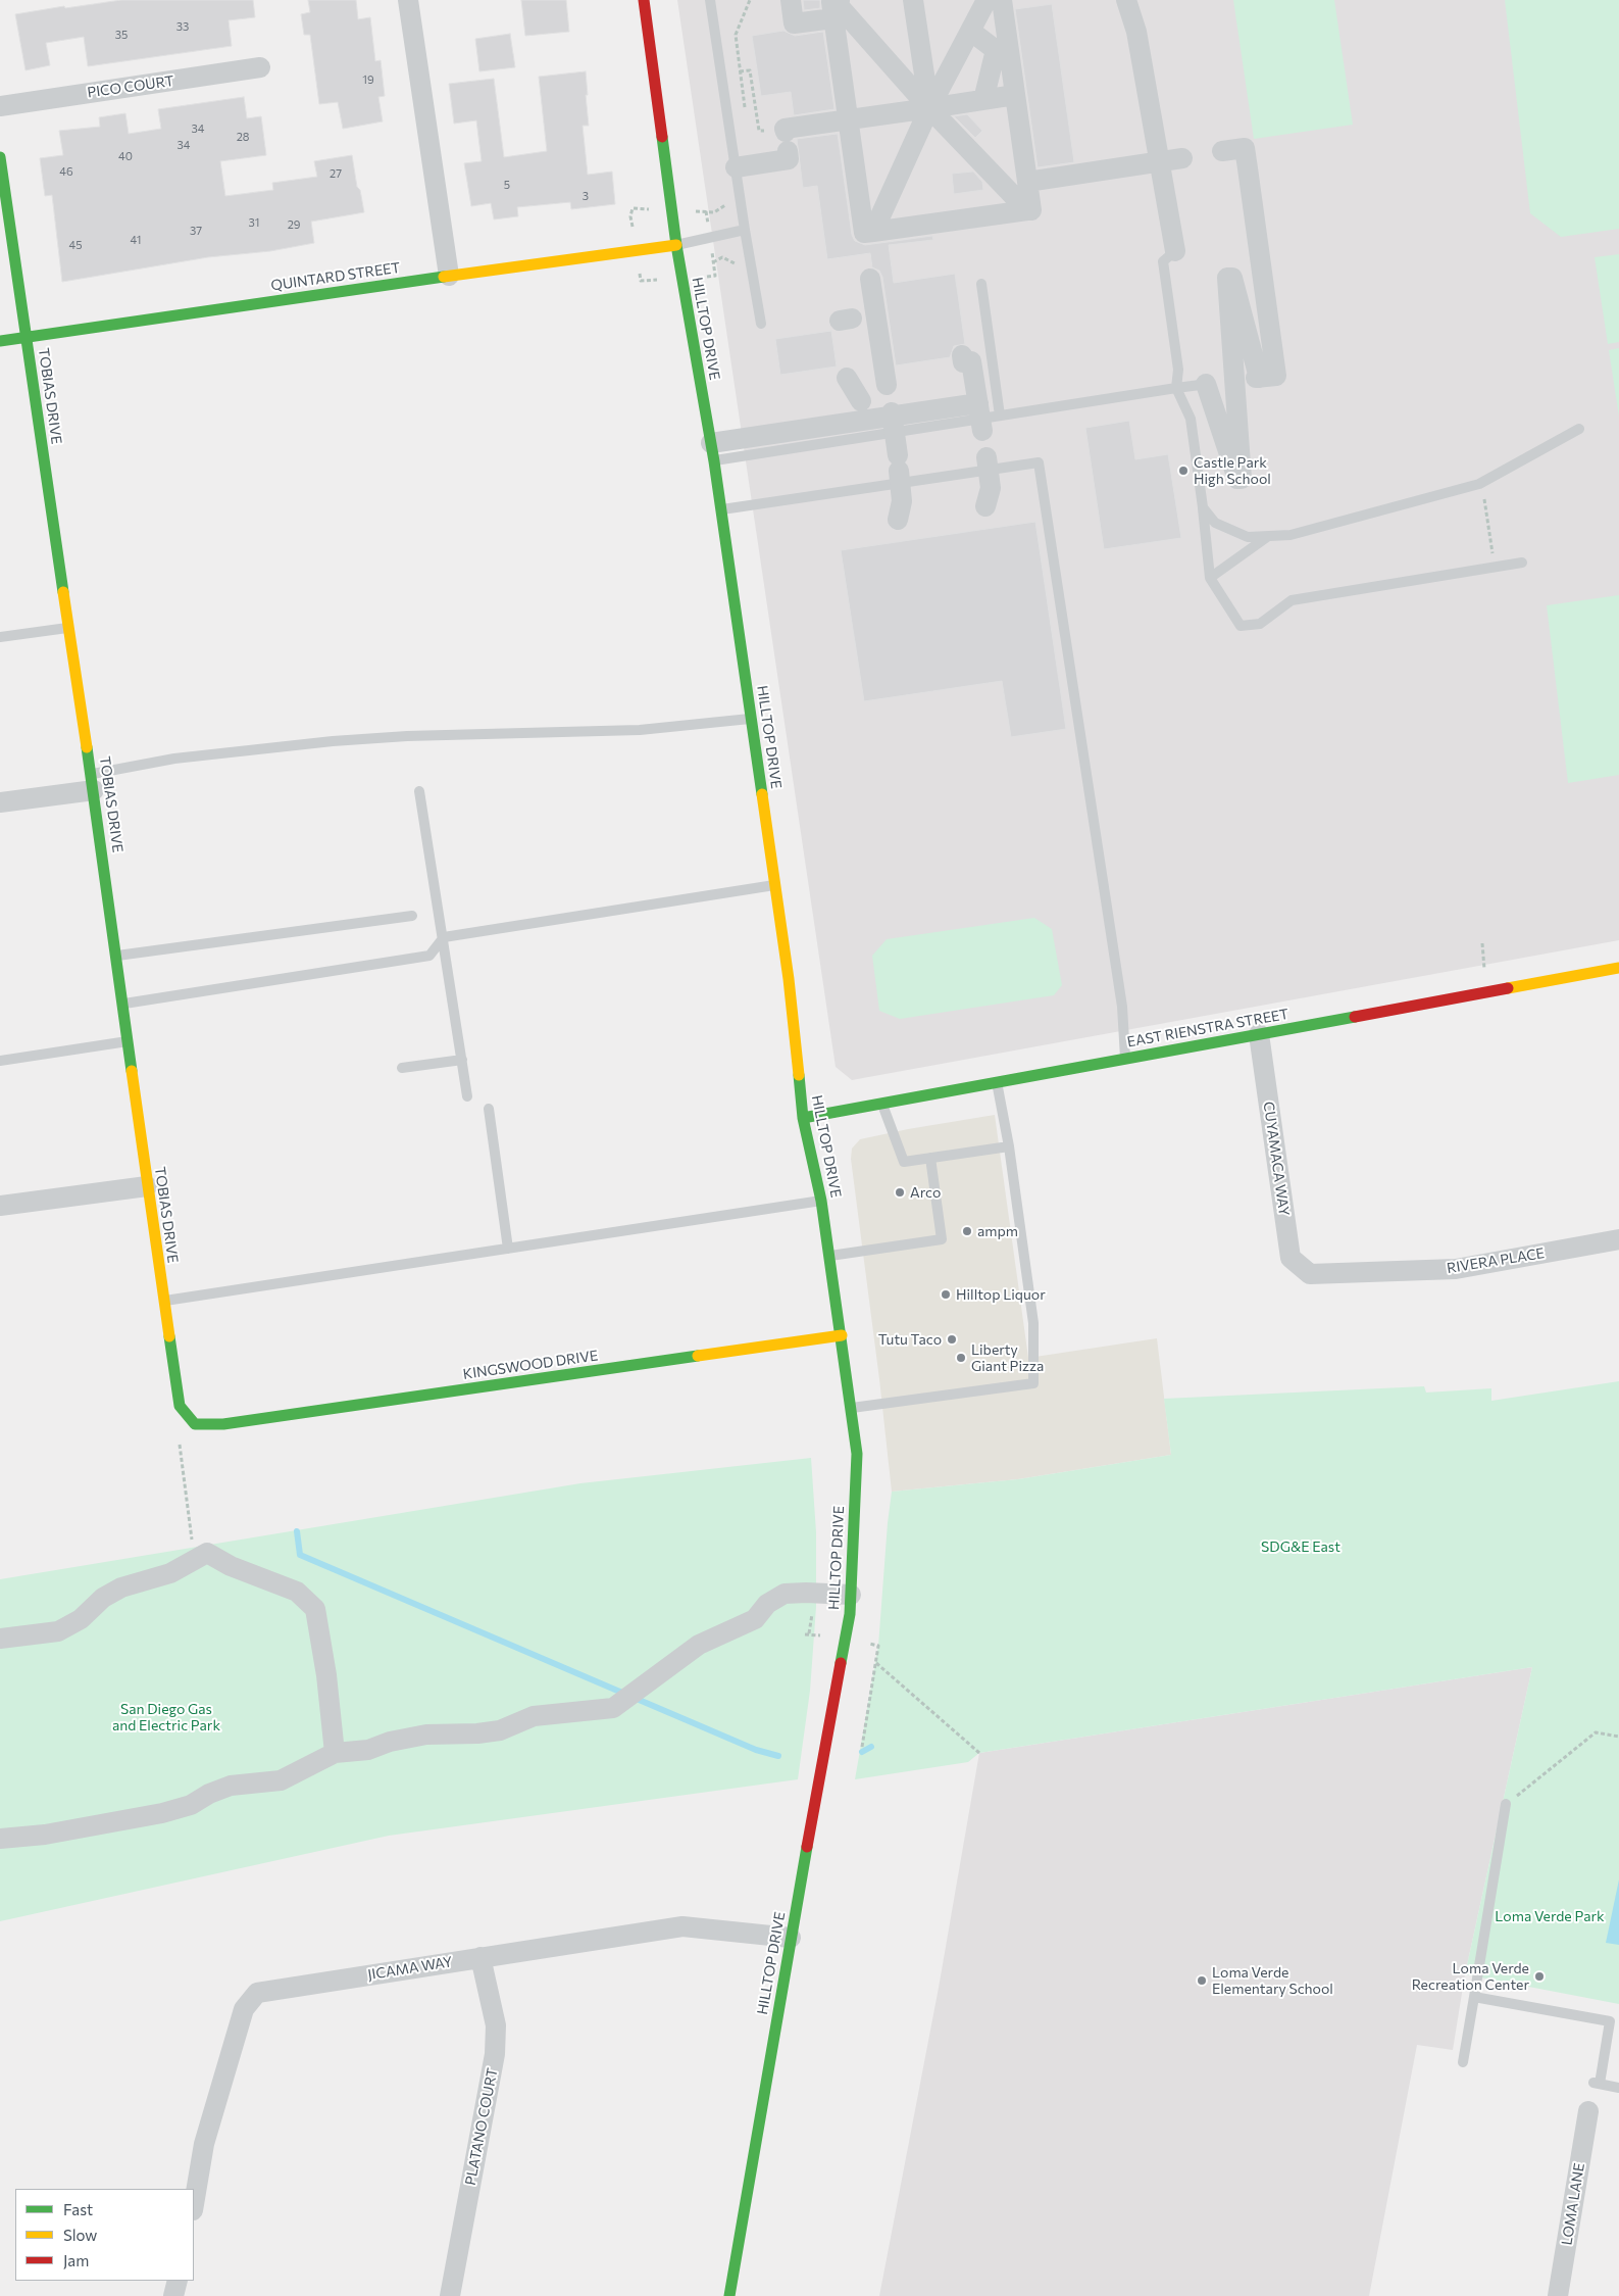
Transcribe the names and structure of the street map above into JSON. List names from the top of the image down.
{
  "streets": {
    "street": [
      "PICO COURT",
      "QUINTARD STREET",
      "HILLTOP DRIVE",
      "TOBIAS DRIVE",
      "EAST RIENSTRA STREET",
      "CUYAMACA WAY",
      "RIVERA PLACE",
      "KINGSWOOD DRIVE",
      "JICAMA WAY",
      "PLATANO COURT",
      "LOMA LANE"
    ]
  },
  "crossings": [
    ["QUINTARD STREET", "HILLTOP DRIVE"],
    ["QUINTARD STREET", "TOBIAS DRIVE"],
    ["HILLTOP DRIVE", "EAST RIENSTRA STREET"],
    ["HILLTOP DRIVE", "KINGSWOOD DRIVE"],
    ["HILLTOP DRIVE", "JICAMA WAY"],
    ["TOBIAS DRIVE", "KINGSWOOD DRIVE"],
    ["EAST RIENSTRA STREET", "CUYAMACA WAY"],
    ["CUYAMACA WAY", "RIVERA PLACE"],
    ["JICAMA WAY", "PLATANO COURT"]
  ],
  "parks": ["SDG&E East", "San Diego Gas and Electric Park", "Loma Verde Park"],
  "places": [
    "Castle Park High School",
    "Arco",
    "ampm",
    "Hilltop Liquor",
    "Tutu Taco",
    "Liberty Giant Pizza",
    "Loma Verde Recreation Center",
    "Loma Verde Elementary School"
  ],
  "house_numbers": [
    "33",
    "35",
    "19",
    "34",
    "28",
    "34",
    "40",
    "46",
    "27",
    "5",
    "3",
    "31",
    "29",
    "37",
    "41",
    "45"
  ],
  "legend": ["Fast", "Slow", "Jam"]
}
